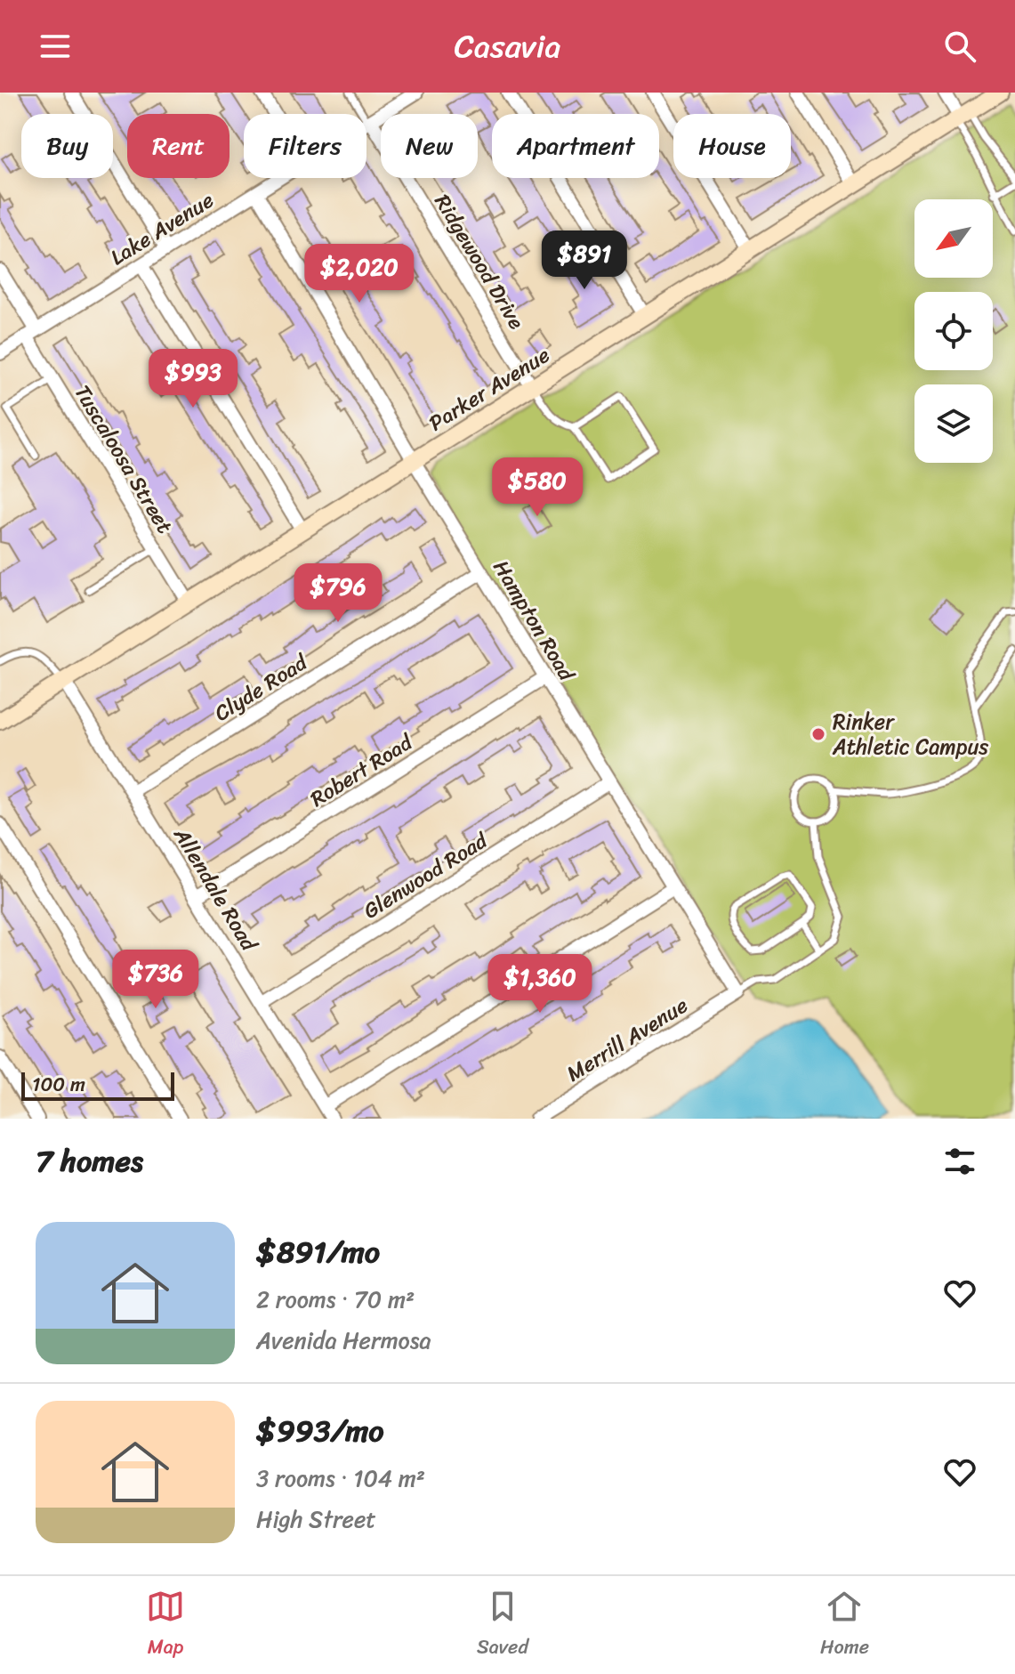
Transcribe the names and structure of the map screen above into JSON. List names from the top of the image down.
{
  "streets": {
    "street": [
      "Lake Avenue",
      "Ridgewood Drive",
      "Parker Avenue",
      "Tuscaloosa Street",
      "Hampton Road",
      "Clyde Road",
      "Robert Road",
      "Glenwood Road",
      "Allendale Road",
      "Merrill Avenue"
    ]
  },
  "crossings": [
    ["Lake Avenue", "Ridgewood Drive"],
    ["Lake Avenue", "Tuscaloosa Street"],
    ["Lake Avenue", "Hampton Road"],
    ["Ridgewood Drive", "Parker Avenue"],
    ["Parker Avenue", "Tuscaloosa Street"],
    ["Parker Avenue", "Hampton Road"],
    ["Parker Avenue", "Allendale Road"],
    ["Hampton Road", "Clyde Road"],
    ["Hampton Road", "Robert Road"],
    ["Hampton Road", "Glenwood Road"],
    ["Hampton Road", "Merrill Avenue"],
    ["Clyde Road", "Allendale Road"],
    ["Robert Road", "Allendale Road"],
    ["Glenwood Road", "Allendale Road"]
  ],
  "places": ["Rinker Athletic Campus"],
  "scale_bar": "100 m",
  "north": "bottom left",
  "page": {
    "header": "Casavia",
    "chip": [
      "Buy",
      "Rent",
      "Filters",
      "New",
      "Apartment",
      "House"
    ],
    "price": [
      "$891",
      "$2,020",
      "$993",
      "$580",
      "$796",
      "$736",
      "$1,360"
    ],
    "scale": "100 m",
    "heading": "7 homes",
    "list": [
      {
        "name": "$891/mo",
        "note": "2 rooms · 70 m² · Avenida Hermosa"
      },
      {
        "name": "$993/mo",
        "note": "3 rooms · 104 m² · High Street"
      }
    ],
    "tabs": ["Map", "Saved", "Home"]
  }
}
